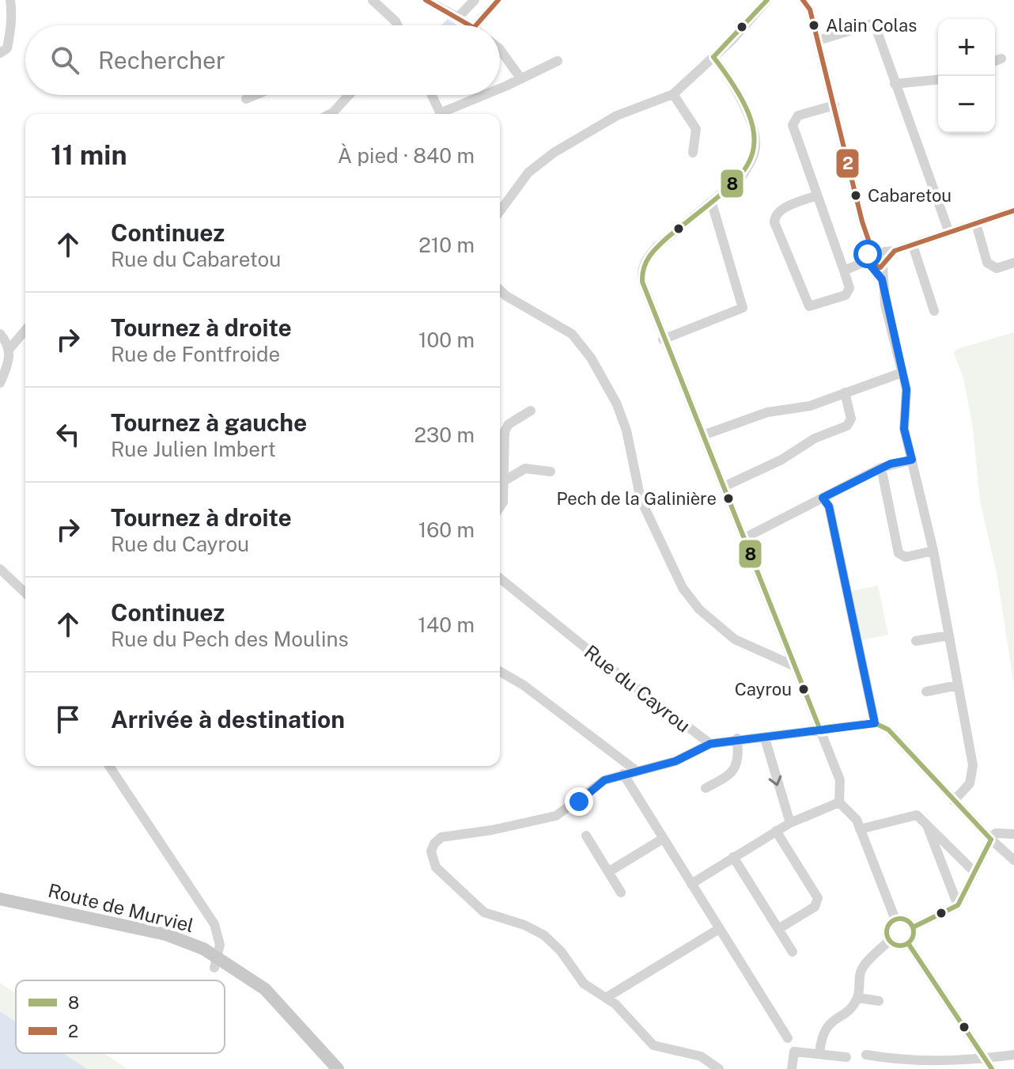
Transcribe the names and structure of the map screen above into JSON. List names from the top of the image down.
{
  "streets": {
    "main road": ["Route de Murviel"],
    "street": ["Rue du Cayrou"]
  },
  "places": [
    "Alain Colas",
    "Cabaretou",
    "Pech de la Galinière",
    "Cayrou"
  ],
  "lines": ["transit line 8", "transit line 2"],
  "legend": ["8", "2"],
  "page": {
    "map_buttons": ["+", "−"],
    "search": "Rechercher",
    "heading": ["11 min", "À pied · 840 m"],
    "list": [
      ["Continuez", "Rue du Cabaretou", "210 m"],
      ["Tournez à droite", "Rue de Fontfroide", "100 m"],
      ["Tournez à gauche", "Rue Julien Imbert", "230 m"],
      ["Tournez à droite", "Rue du Cayrou", "160 m"],
      ["Continuez", "Rue du Pech des Moulins", "140 m"],
      "Arrivée à destination"
    ]
  }
}
